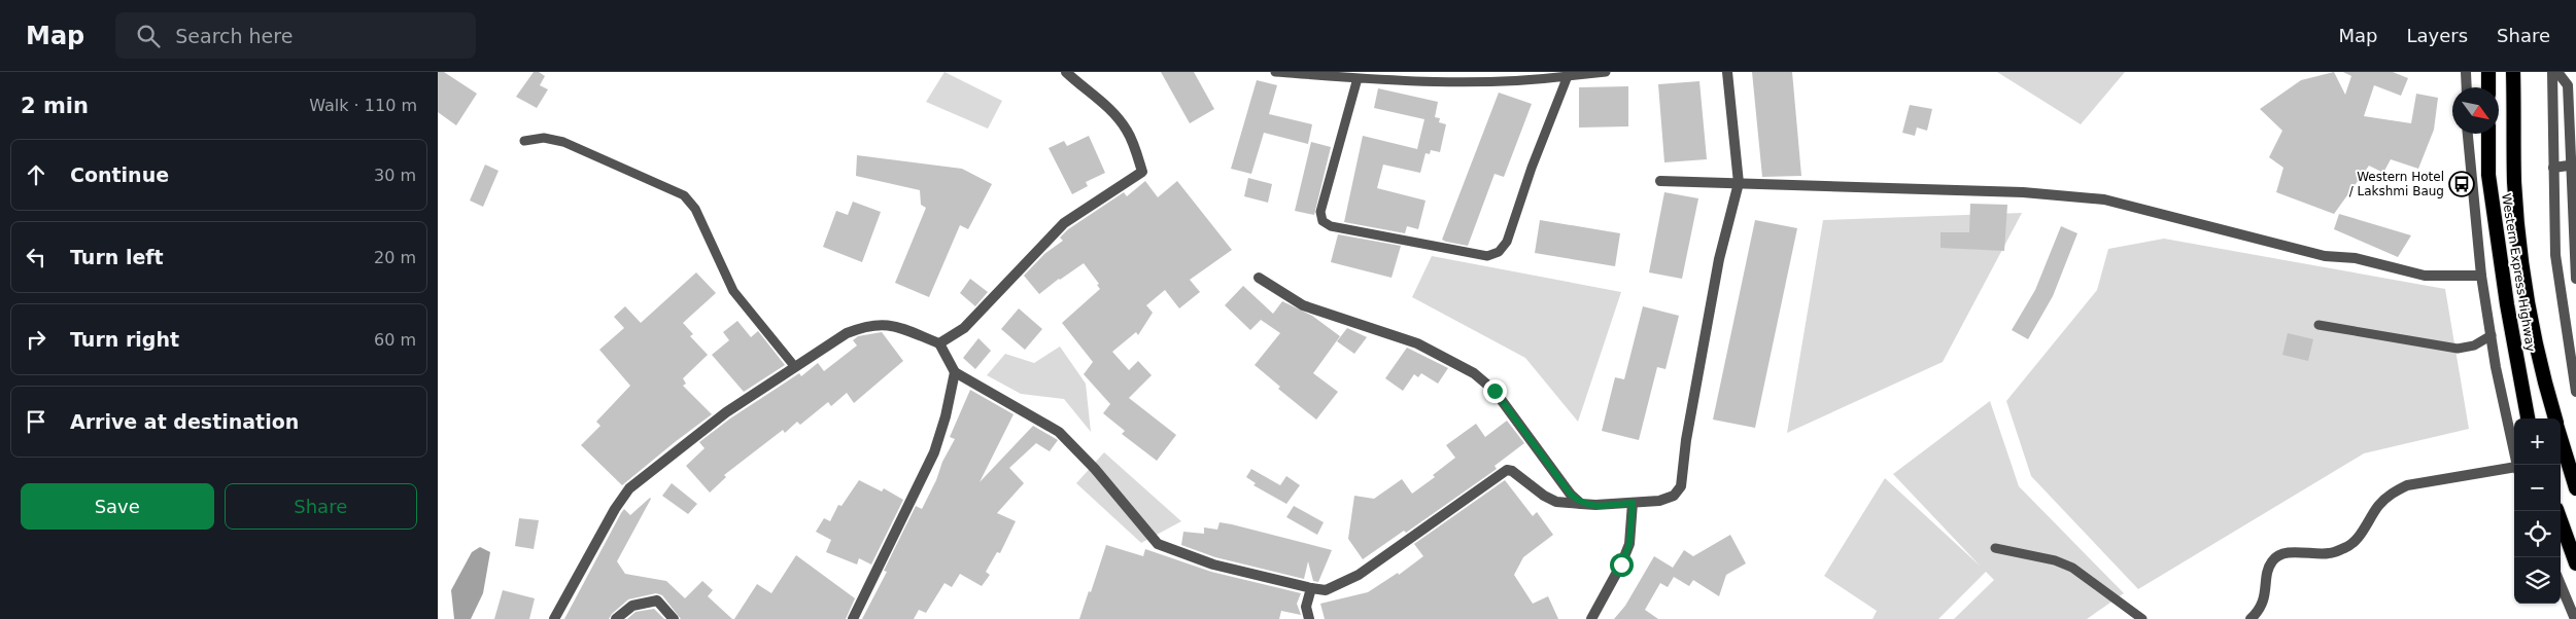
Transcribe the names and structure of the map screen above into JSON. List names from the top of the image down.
{
  "streets": {
    "highway": ["Western Express Highway"]
  },
  "places": {
    "bus stop": ["Western Hotel / Lakshmi Baug"]
  },
  "north": "bottom right",
  "page": {
    "header": "Map",
    "search": "Search here",
    "nav": ["Map", "Layers", "Share"],
    "heading": ["2 min", "Walk · 110 m"],
    "list": [
      ["Continue", "30 m"],
      ["Turn left", "20 m"],
      ["Turn right", "60 m"],
      "Arrive at destination"
    ],
    "map_buttons": ["+", "−"],
    "buttons": ["Save", "Share"]
  }
}
